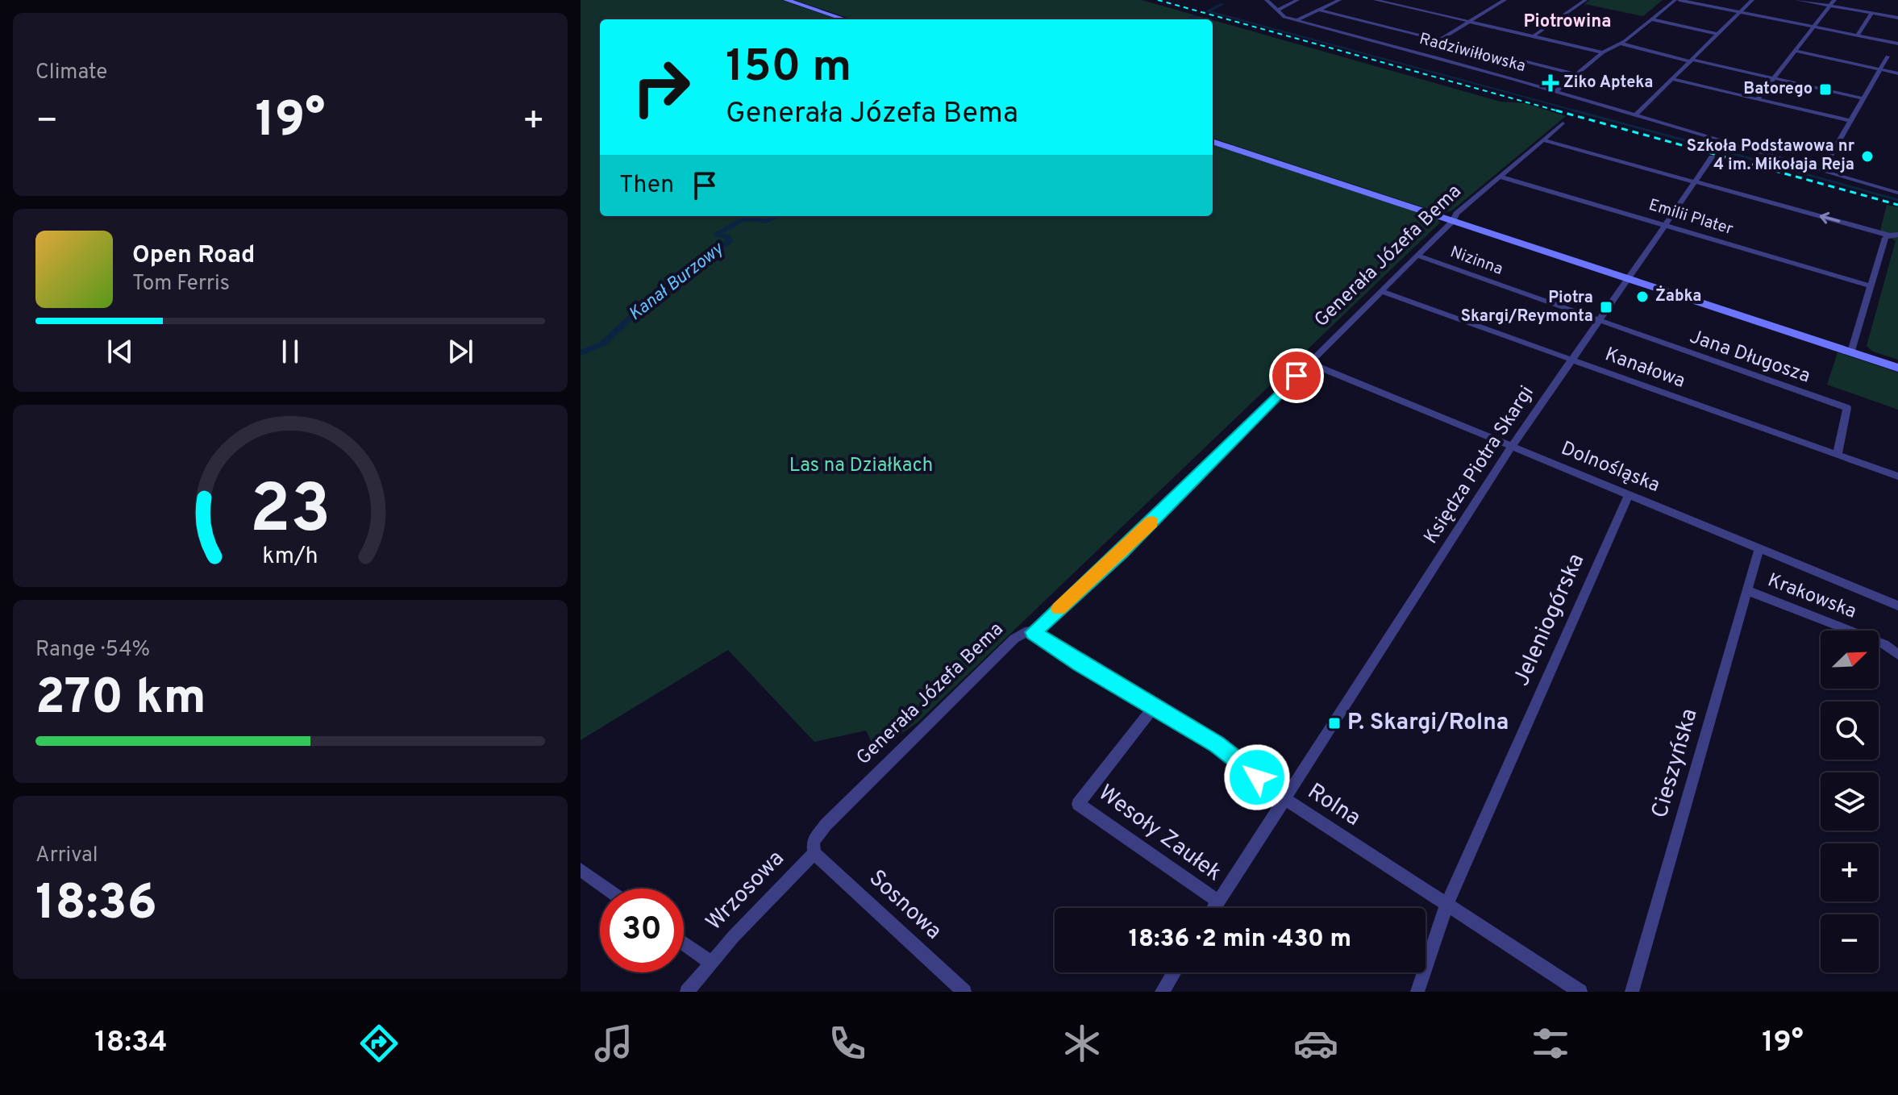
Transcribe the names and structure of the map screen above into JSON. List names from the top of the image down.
{
  "streets": {
    "street": [
      "Radziwiłłowska",
      "Emilii Plater",
      "Generała Józefa Bema",
      "Nizinna",
      "Jana Długosza",
      "Kanałowa",
      "Księdza Piotra Skargi",
      "Dolnośląska",
      "Krakowska",
      "Jeleniogórska",
      "Cieszyńska",
      "Rolna",
      "Wesoły Zaułek",
      "Wrzosowa",
      "Sosnowa"
    ]
  },
  "crossings": [
    ["Emilii Plater", "Generała Józefa Bema"],
    ["Emilii Plater", "Księdza Piotra Skargi"],
    ["Generała Józefa Bema", "Nizinna"],
    ["Generała Józefa Bema", "Kanałowa"],
    ["Generała Józefa Bema", "Dolnośląska"],
    ["Generała Józefa Bema", "Rolna"],
    ["Generała Józefa Bema", "Wrzosowa"],
    ["Generała Józefa Bema", "Sosnowa"],
    ["Nizinna", "Jana Długosza"],
    ["Nizinna", "Księdza Piotra Skargi"],
    ["Jana Długosza", "Kanałowa"],
    ["Jana Długosza", "Księdza Piotra Skargi"],
    ["Kanałowa", "Księdza Piotra Skargi"],
    ["Księdza Piotra Skargi", "Dolnośląska"],
    ["Księdza Piotra Skargi", "Rolna"],
    ["Księdza Piotra Skargi", "Wesoły Zaułek"],
    ["Dolnośląska", "Jeleniogórska"],
    ["Dolnośląska", "Cieszyńska"],
    ["Krakowska", "Cieszyńska"],
    ["Jeleniogórska", "Rolna"],
    ["Rolna", "Wesoły Zaułek"],
    ["Wrzosowa", "Sosnowa"]
  ],
  "districts": ["Piotrowina"],
  "water": ["Kanał Burzowy"],
  "parks": ["Las na Działkach"],
  "places": {
    "health": ["Ziko Apteka"],
    "transit": ["Batorego", "Piotra Skargi/Reymonta", "P. Skargi/Rolna"],
    "other": ["Szkoła Podstawowa nr 4 im. Mikołaja Reja", "Żabka"]
  },
  "north": "top right",
  "page": {
    "tile": [
      "Climate",
      ["Range · 54%", "270 km"],
      ["Arrival", "18:36"]
    ],
    "turn": ["150 m", "Generała Józefa Bema"],
    "heat": ["−", "19°", "+"],
    "then": "Then",
    "song": ["Open Road", "Tom Ferris"],
    "map_buttons": ["+", "−"],
    "limit": "30",
    "trip": "18:36 · 2 min · 430 m",
    "tabs": ["18:34", "19°"],
    "gauge": ["23", "km/h"]
  }
}
